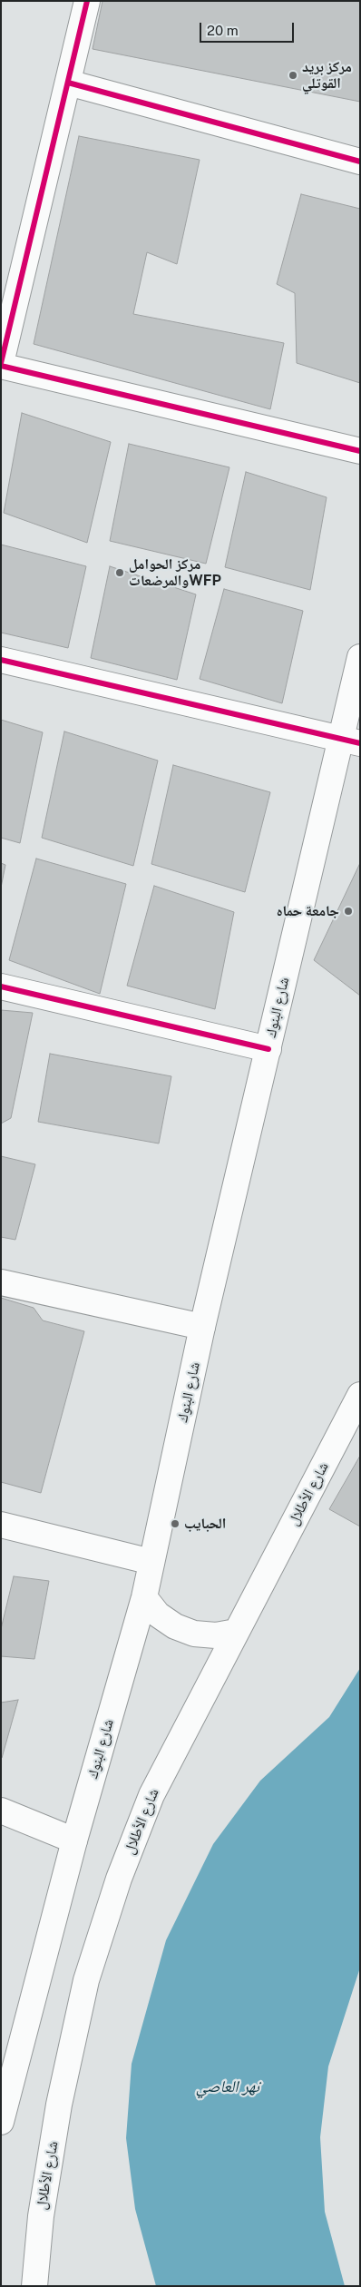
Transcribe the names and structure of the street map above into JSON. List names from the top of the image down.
{
  "streets": {
    "main road": ["شارع البنوك", "شارع الأطلال"]
  },
  "water": ["نهر العاصي"],
  "places": [
    "مركز بريد القوتلي",
    "مركز الحوامل والمرضعاتWFP",
    "جامعة حماه",
    "الحبايب"
  ],
  "scale_bar": "20 m"
}
